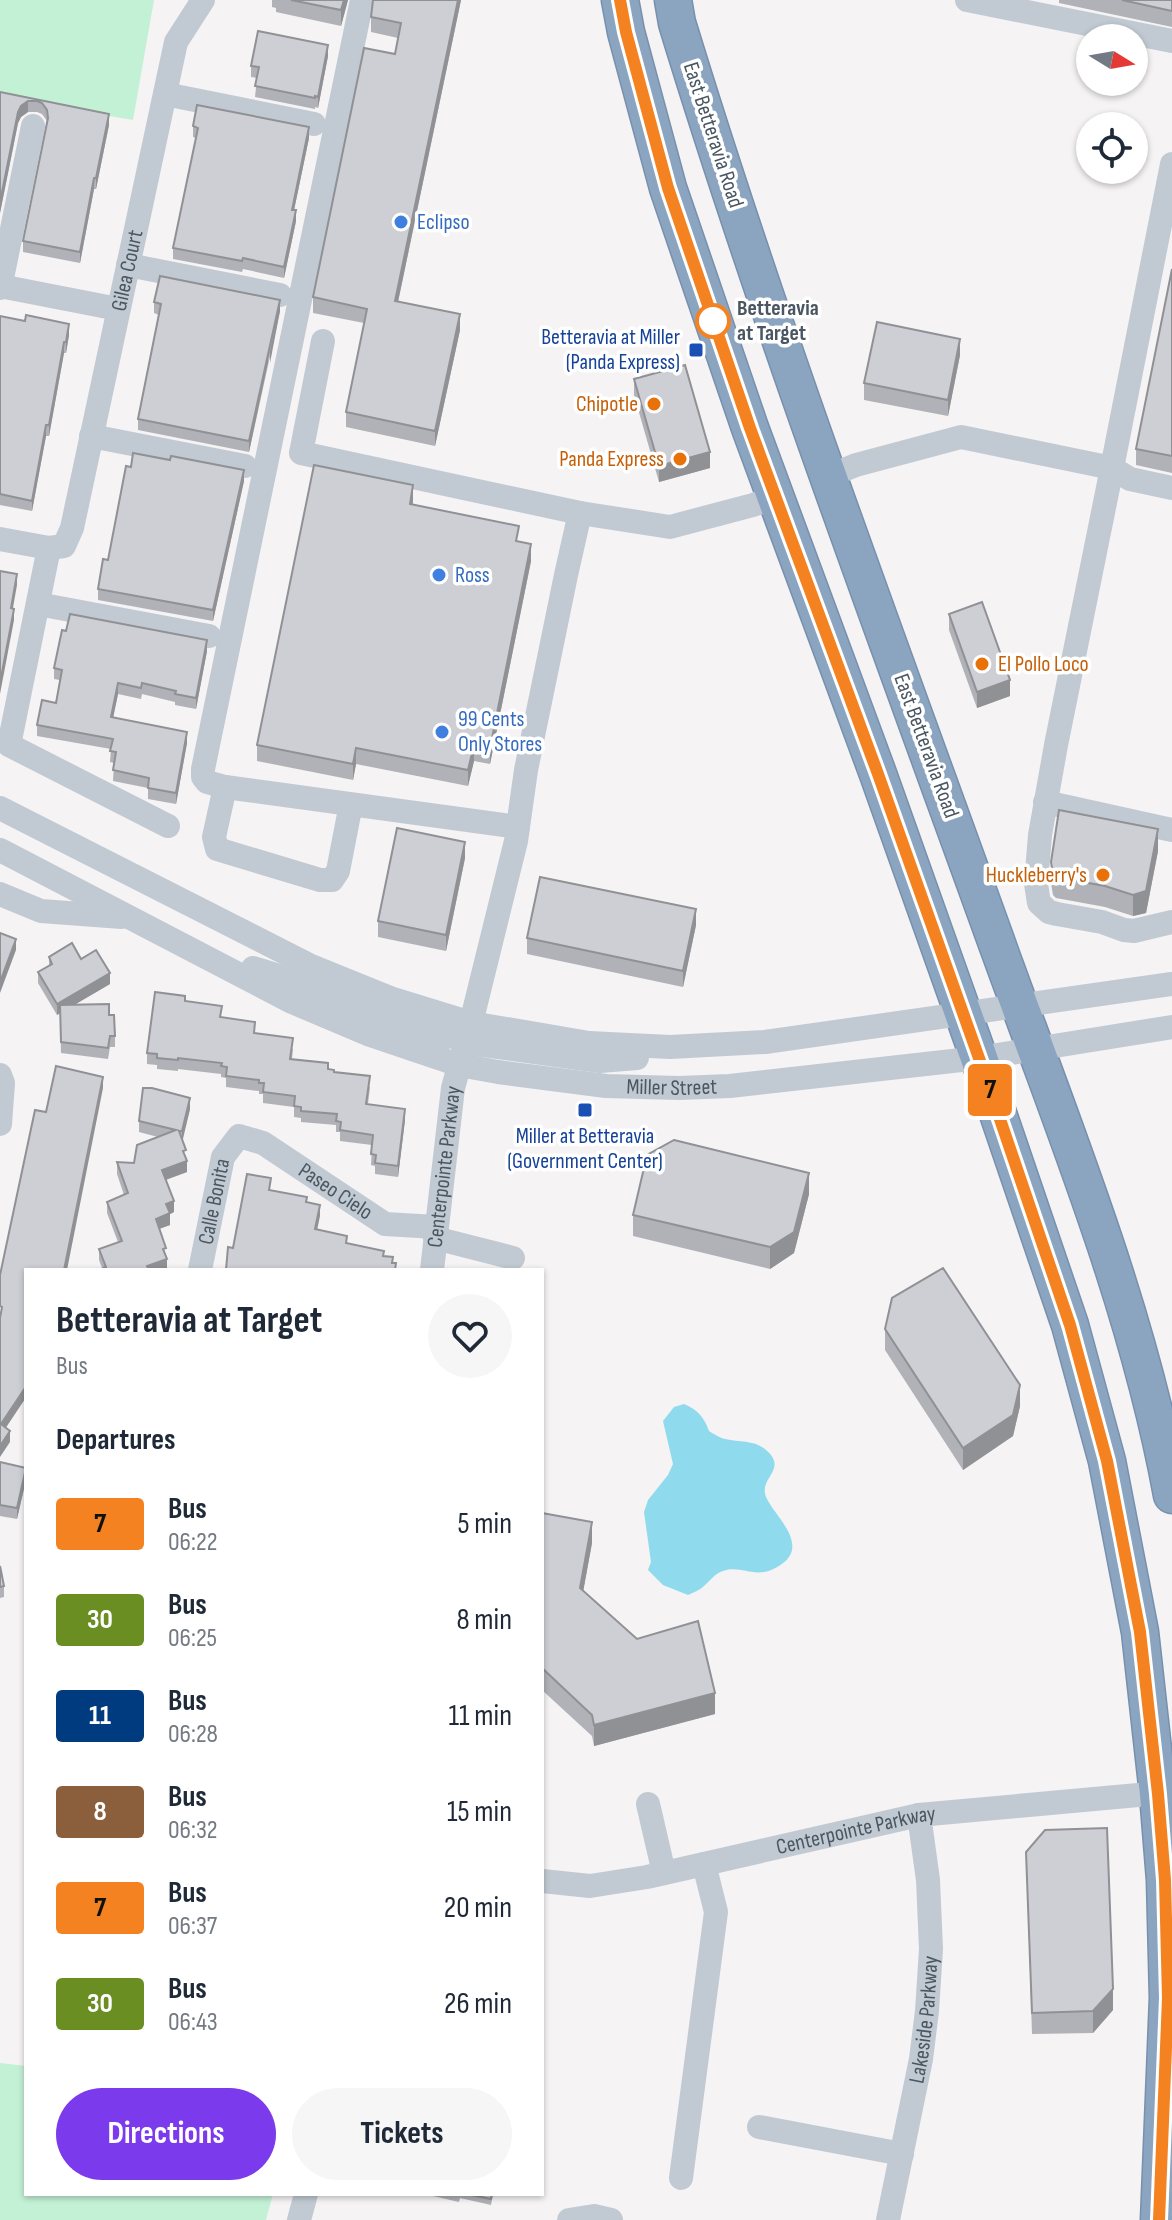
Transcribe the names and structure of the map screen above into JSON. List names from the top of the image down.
{
  "streets": {
    "highway": ["East Betteravia Road"],
    "street": [
      "Gilea Court",
      "Miller Street",
      "Centerpointe Parkway",
      "Paseo Cielo",
      "Calle Bonita",
      "Lakeside Parkway"
    ]
  },
  "crossings": [
    ["East Betteravia Road", "Miller Street"],
    ["Miller Street", "Centerpointe Parkway"],
    ["Centerpointe Parkway", "Paseo Cielo"],
    ["Centerpointe Parkway", "Lakeside Parkway"],
    ["Paseo Cielo", "Calle Bonita"]
  ],
  "places": {
    "other": [
      "Eclipso",
      "Betteravia at Target",
      "Chipotle",
      "Panda Express",
      "Ross",
      "El Pollo Loco",
      "99 Cents Only Stores",
      "Huckleberry's"
    ],
    "transit": ["Betteravia at Miller (Panda Express)", "Miller at Betteravia (Government Center)"]
  },
  "lines": ["bus line 7"],
  "north": "right",
  "page": {
    "on_map": "7",
    "heading": [
      ["Betteravia at Target", "Bus"],
      "Departures"
    ],
    "list": [
      {
        "mark": "7",
        "name": "Bus",
        "note": "06:22",
        "value": "5 min"
      },
      {
        "mark": "30",
        "name": "Bus",
        "note": "06:25",
        "value": "8 min"
      },
      {
        "mark": "11",
        "name": "Bus",
        "note": "06:28",
        "value": "11 min"
      },
      {
        "mark": "8",
        "name": "Bus",
        "note": "06:32",
        "value": "15 min"
      },
      {
        "mark": "7",
        "name": "Bus",
        "note": "06:37",
        "value": "20 min"
      },
      {
        "mark": "30",
        "name": "Bus",
        "note": "06:43",
        "value": "26 min"
      }
    ],
    "buttons": ["Directions", "Tickets"]
  }
}
